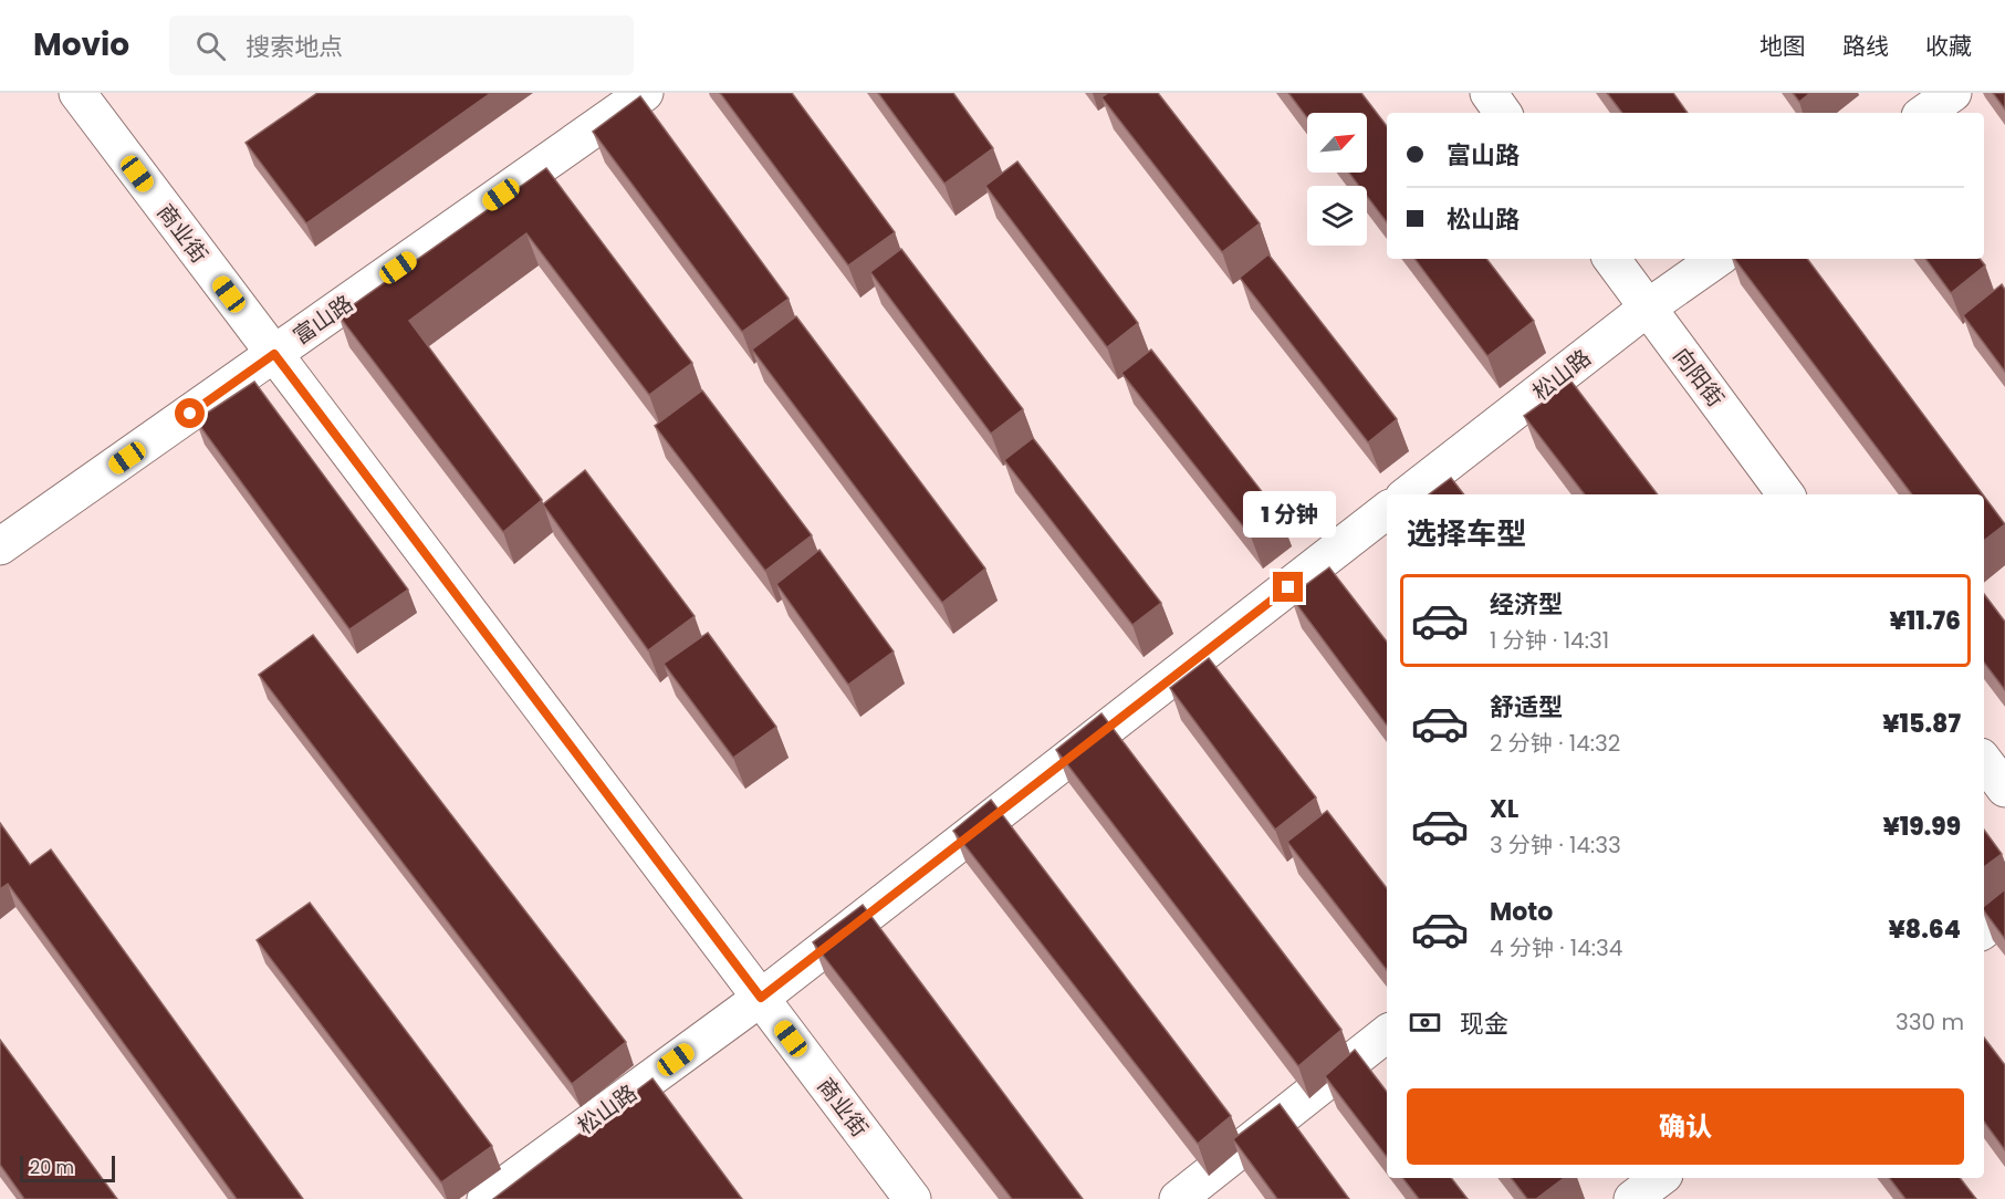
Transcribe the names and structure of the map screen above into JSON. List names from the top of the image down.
{
  "streets": {
    "street": [
      "商业街",
      "富山路",
      "松山路",
      "向阳街"
    ]
  },
  "crossings": [
    ["商业街", "富山路"],
    ["商业街", "松山路"],
    ["松山路", "向阳街"]
  ],
  "scale_bar": "20 m",
  "north": "top right",
  "page": {
    "header": "Movio",
    "search": "搜索地点",
    "nav": ["地图", "路线", "收藏"],
    "banner": ["富山路", "松山路"],
    "bubble": "1 分钟",
    "heading": "选择车型",
    "list": [
      {
        "name": "经济型",
        "note": "1 分钟 · 14:31",
        "value": "¥11.76"
      },
      {
        "name": "舒适型",
        "note": "2 分钟 · 14:32",
        "value": "¥15.87"
      },
      {
        "name": "XL",
        "note": "3 分钟 · 14:33",
        "value": "¥19.99"
      },
      {
        "name": "Moto",
        "note": "4 分钟 · 14:34",
        "value": "¥8.64"
      }
    ],
    "pay": ["现金", "330 m"],
    "buttons": "确认",
    "scale": "20 m"
  }
}
